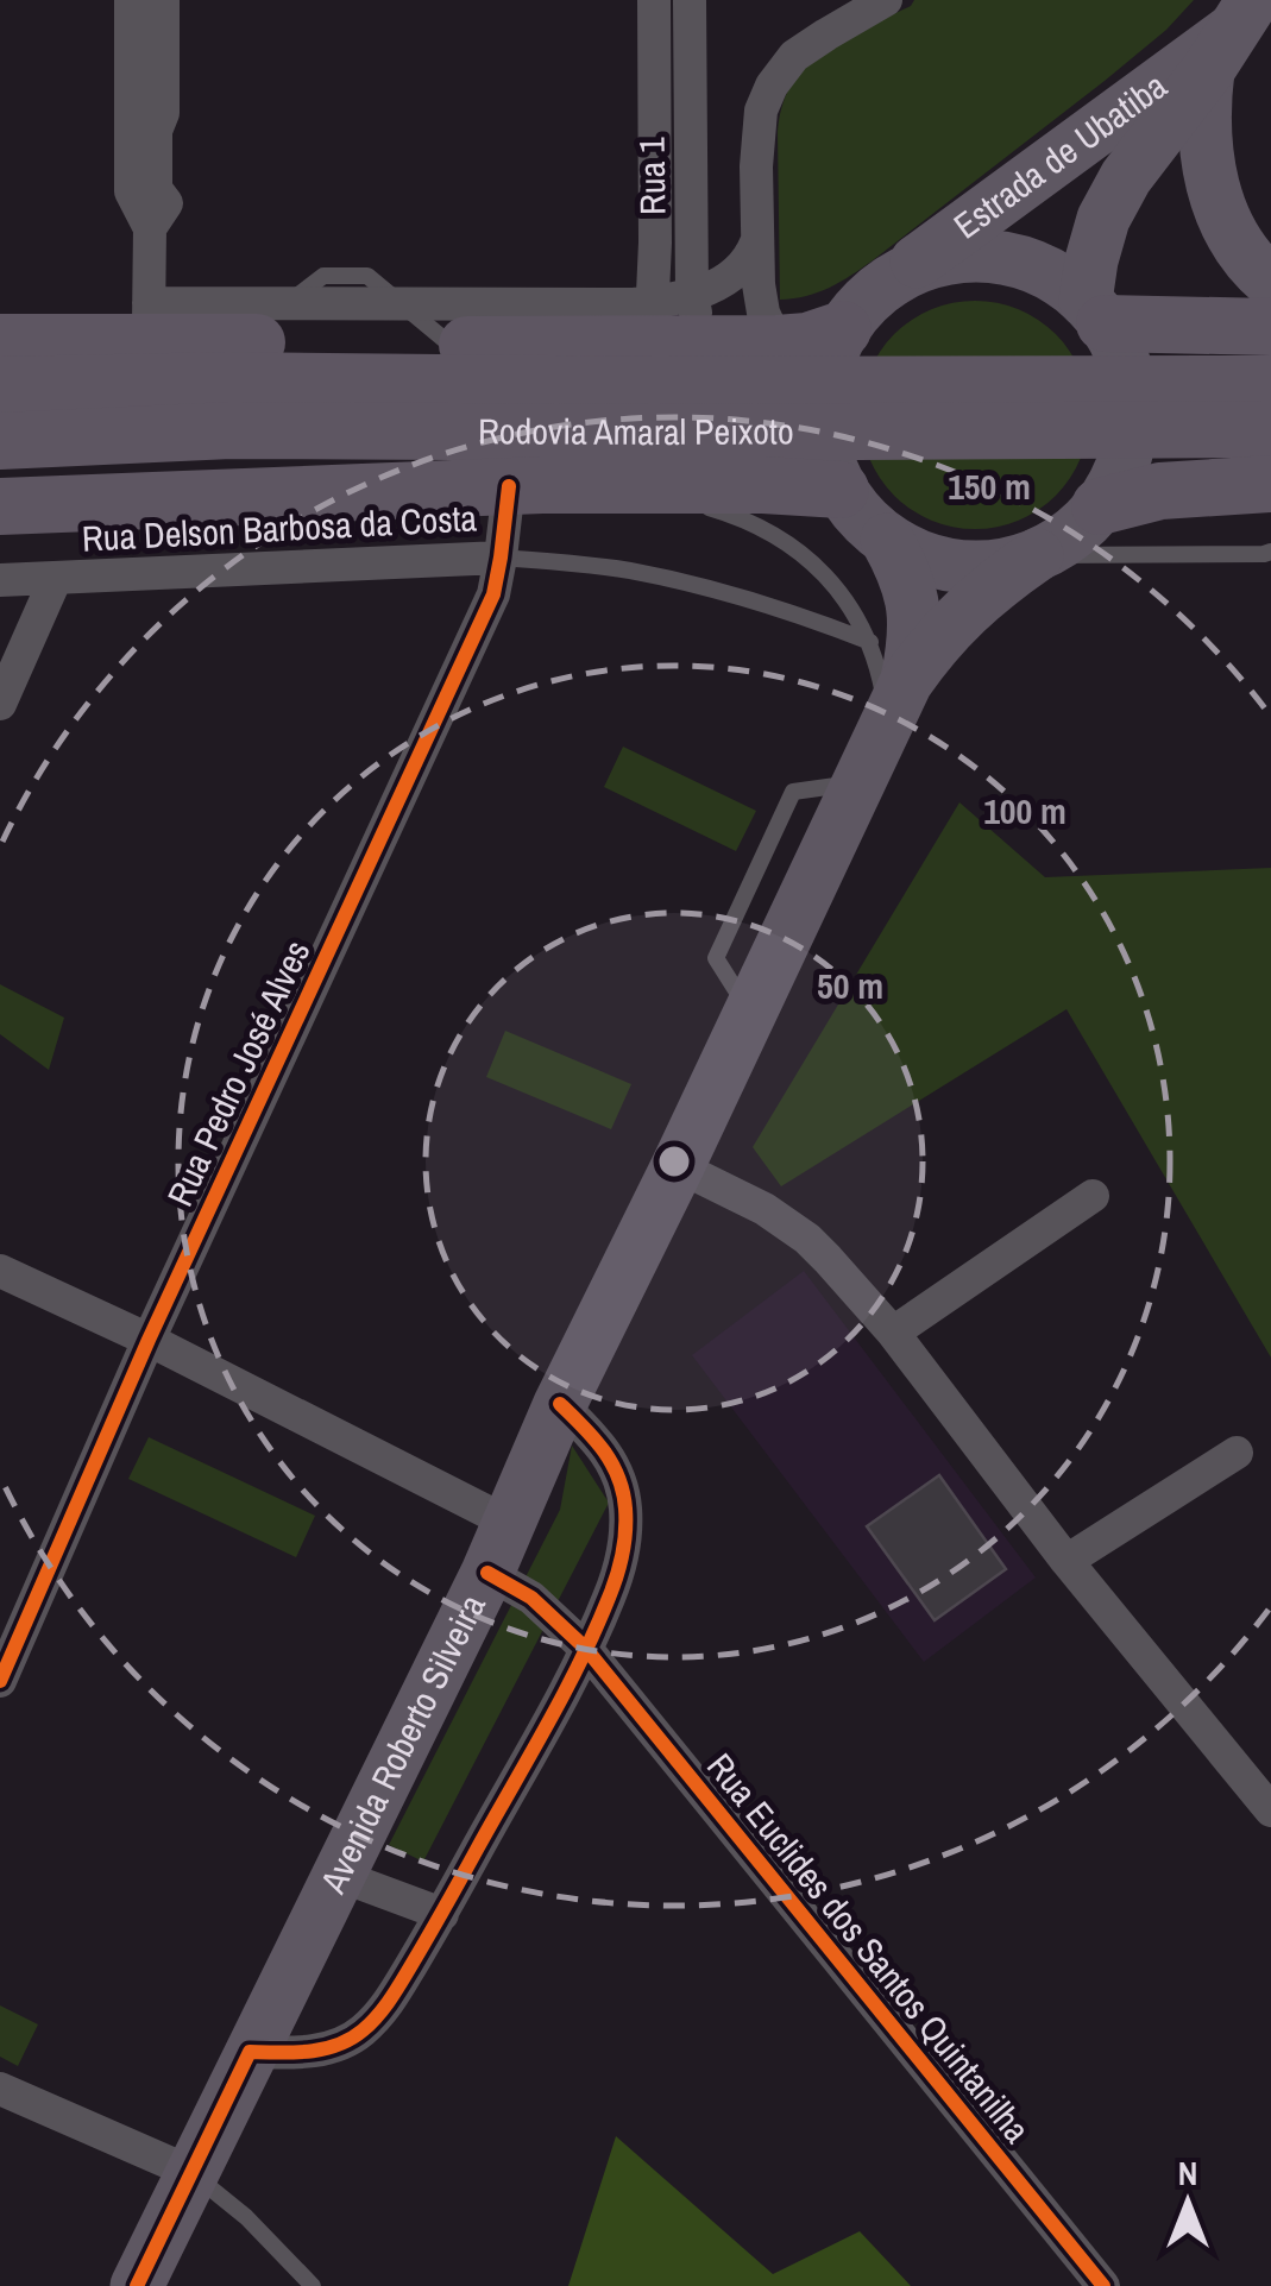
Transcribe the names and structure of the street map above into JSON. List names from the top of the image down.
{
  "streets": {
    "highway": ["Rodovia Amaral Peixoto"],
    "main road": ["Estrada de Ubatiba", "Avenida Roberto Silveira"],
    "street": [
      "Rua 1",
      "Rua Delson Barbosa da Costa",
      "Rua Pedro José Alves",
      "Rua Euclides dos Santos Quintanilha"
    ]
  },
  "crossings": [
    ["Estrada de Ubatiba", "Avenida Roberto Silveira"],
    ["Rua 1", "Rodovia Amaral Peixoto"],
    ["Rua Delson Barbosa da Costa", "Rua Pedro José Alves"],
    ["Avenida Roberto Silveira", "Rua Euclides dos Santos Quintanilha"]
  ],
  "north": "top",
  "rings": ["150 m", "100 m", "50 m"]
}
